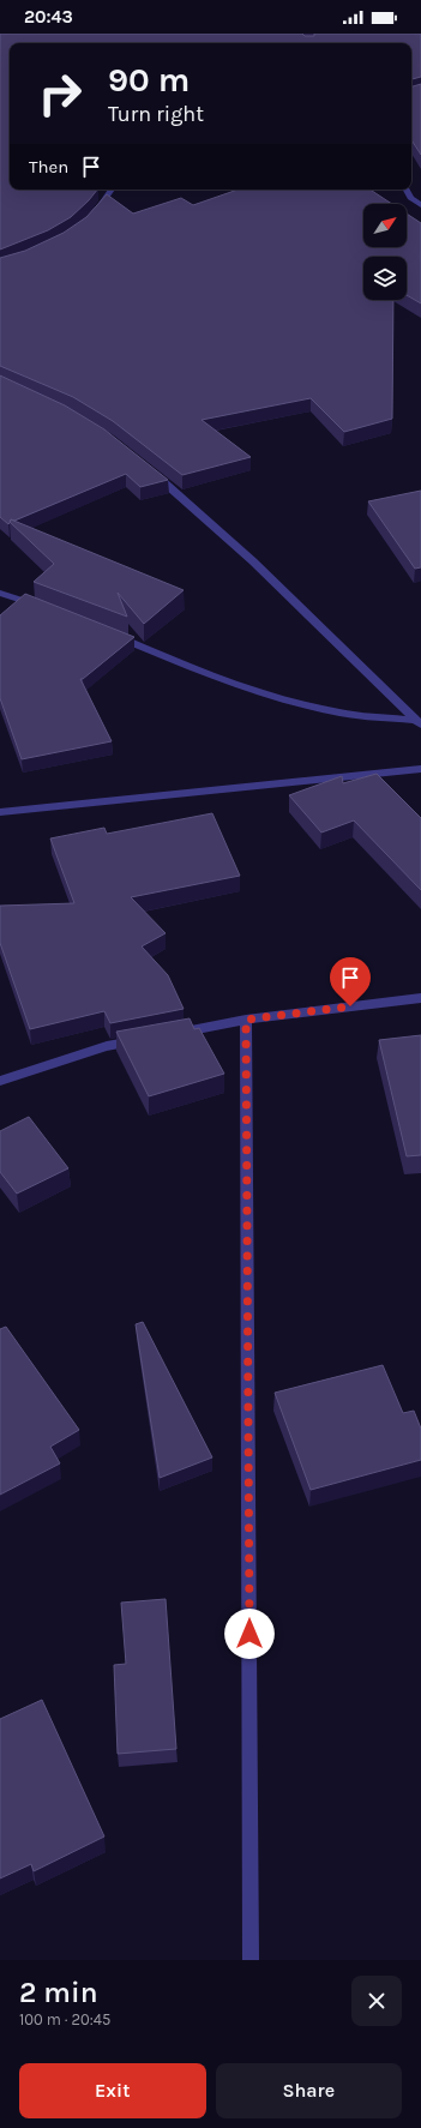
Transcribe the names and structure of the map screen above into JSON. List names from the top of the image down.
{
  "north": "top right",
  "page": {
    "status": "20:43",
    "turn": ["90 m", "Turn right"],
    "then": "Then",
    "heading": ["2 min", "100 m · 20:45"],
    "buttons": ["Exit", "Share"]
  }
}
